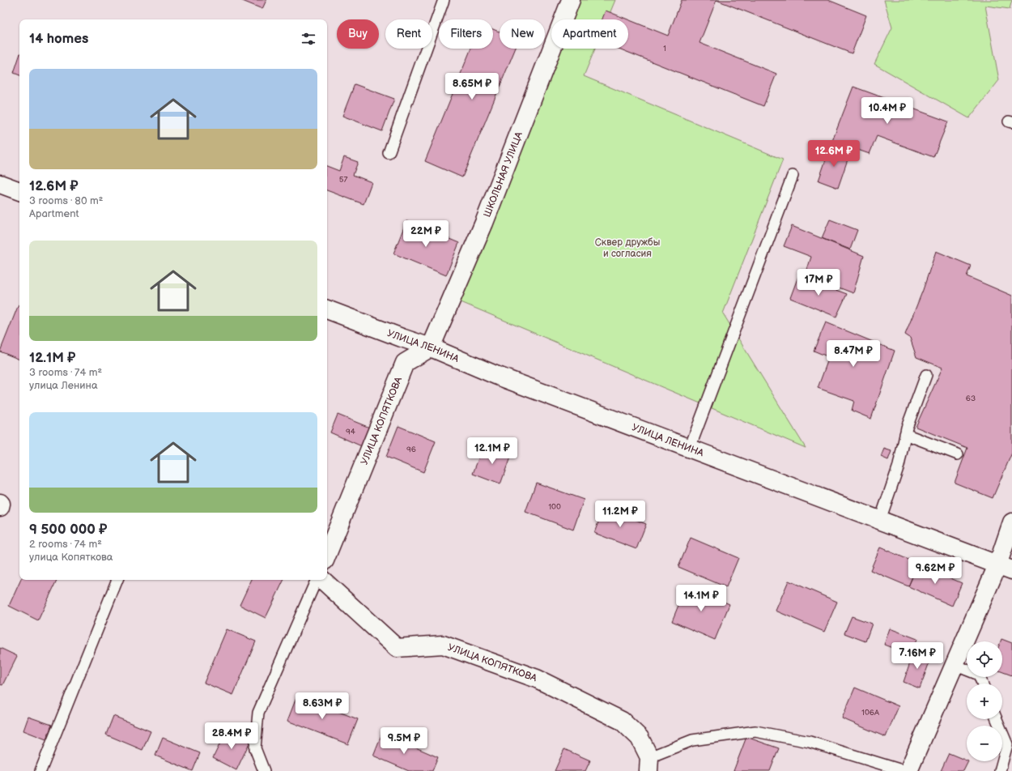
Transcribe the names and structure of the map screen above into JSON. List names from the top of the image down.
{
  "streets": {
    "street": ["ШКОЛЬНАЯ УЛИЦА", "УЛИЦА ЛЕНИНА", "УЛИЦА КОПЯТКОВА"]
  },
  "crossings": [
    ["ШКОЛЬНАЯ УЛИЦА", "УЛИЦА ЛЕНИНА"],
    ["ШКОЛЬНАЯ УЛИЦА", "УЛИЦА КОПЯТКОВА"],
    ["УЛИЦА ЛЕНИНА", "УЛИЦА КОПЯТКОВА"]
  ],
  "parks": ["Сквер дружбы и согласия"],
  "house_numbers": [
    "1",
    "57",
    "63",
    "94",
    "96",
    "100",
    "106А"
  ],
  "page": {
    "chip": [
      "Buy",
      "Rent",
      "Filters",
      "New",
      "Apartment"
    ],
    "heading": "14 homes",
    "list": [
      {
        "name": "12.6M ₽",
        "note": "3 rooms · 80 m² · Apartment"
      },
      {
        "name": "12.1M ₽",
        "note": "3 rooms · 74 m² · улица Ленина"
      },
      {
        "name": "9 500 000 ₽",
        "note": "2 rooms · 74 m² · улица Копяткова"
      }
    ],
    "price": [
      "8.65M ₽",
      "10.4M ₽",
      "12.6M ₽",
      "22M ₽",
      "17M ₽",
      "8.47M ₽",
      "12.1M ₽",
      "11.2M ₽",
      "9.62M ₽",
      "14.1M ₽",
      "7.16M ₽",
      "8.63M ₽",
      "28.4M ₽",
      "9.5M ₽"
    ],
    "map_buttons": ["+", "−"]
  }
}
